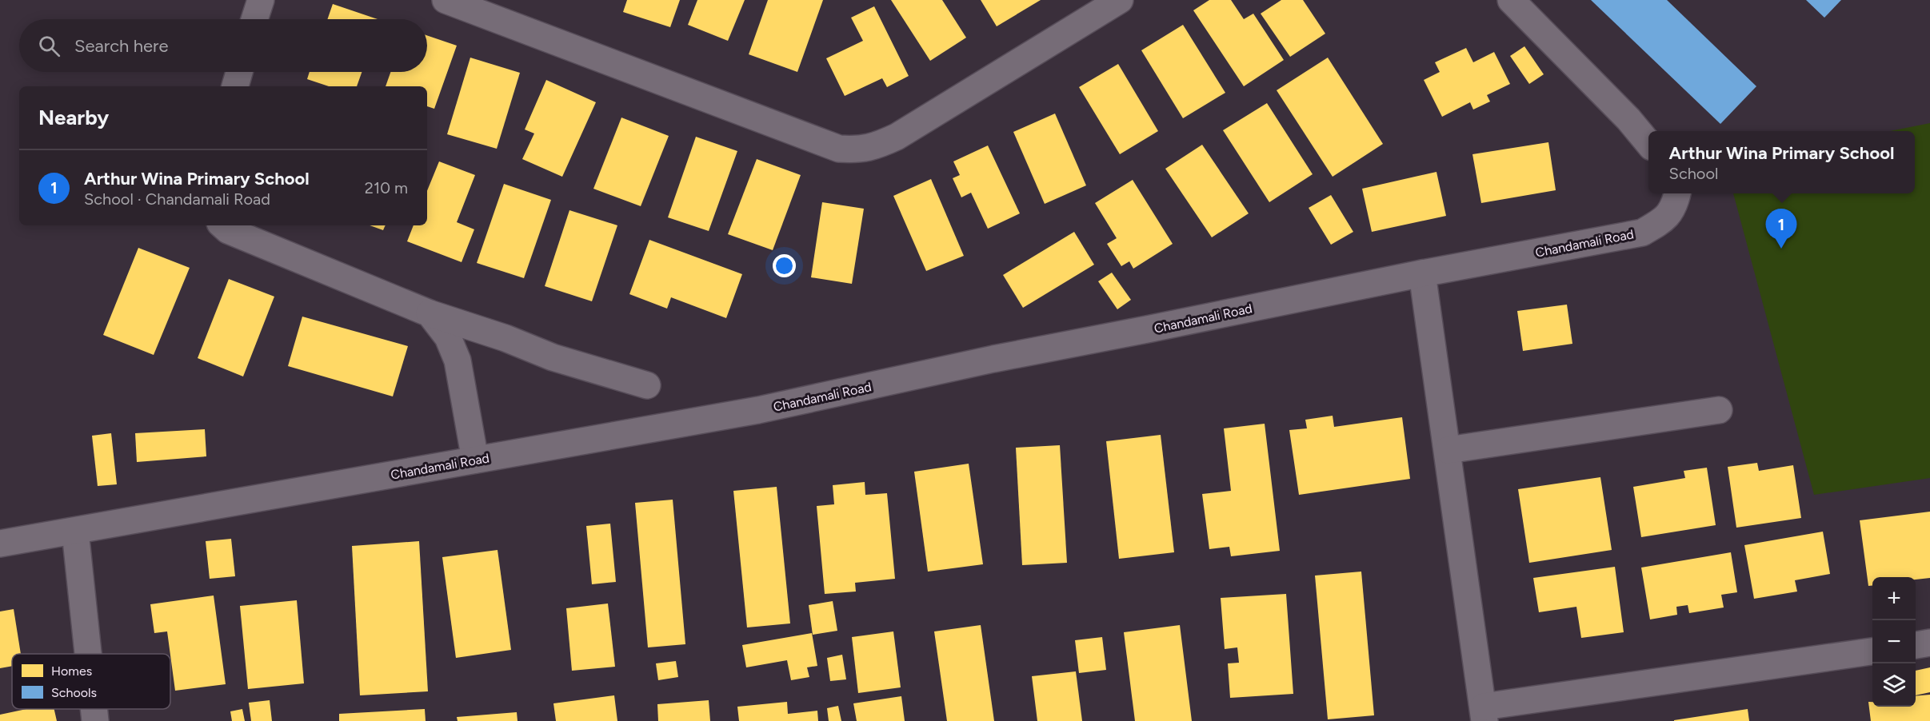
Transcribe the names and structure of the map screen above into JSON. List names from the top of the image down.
{
  "streets": {
    "street": ["Chandamali Road"]
  },
  "legend": ["Homes", "Schools"],
  "page": {
    "search": "Search here",
    "heading": "Nearby",
    "popup": ["Arthur Wina Primary School", "School"],
    "list": [
      {
        "mark": "1",
        "name": "Arthur Wina Primary School",
        "note": "School · Chandamali Road",
        "value": "210 m"
      }
    ],
    "pins": "1",
    "map_buttons": ["+", "−"]
  }
}
